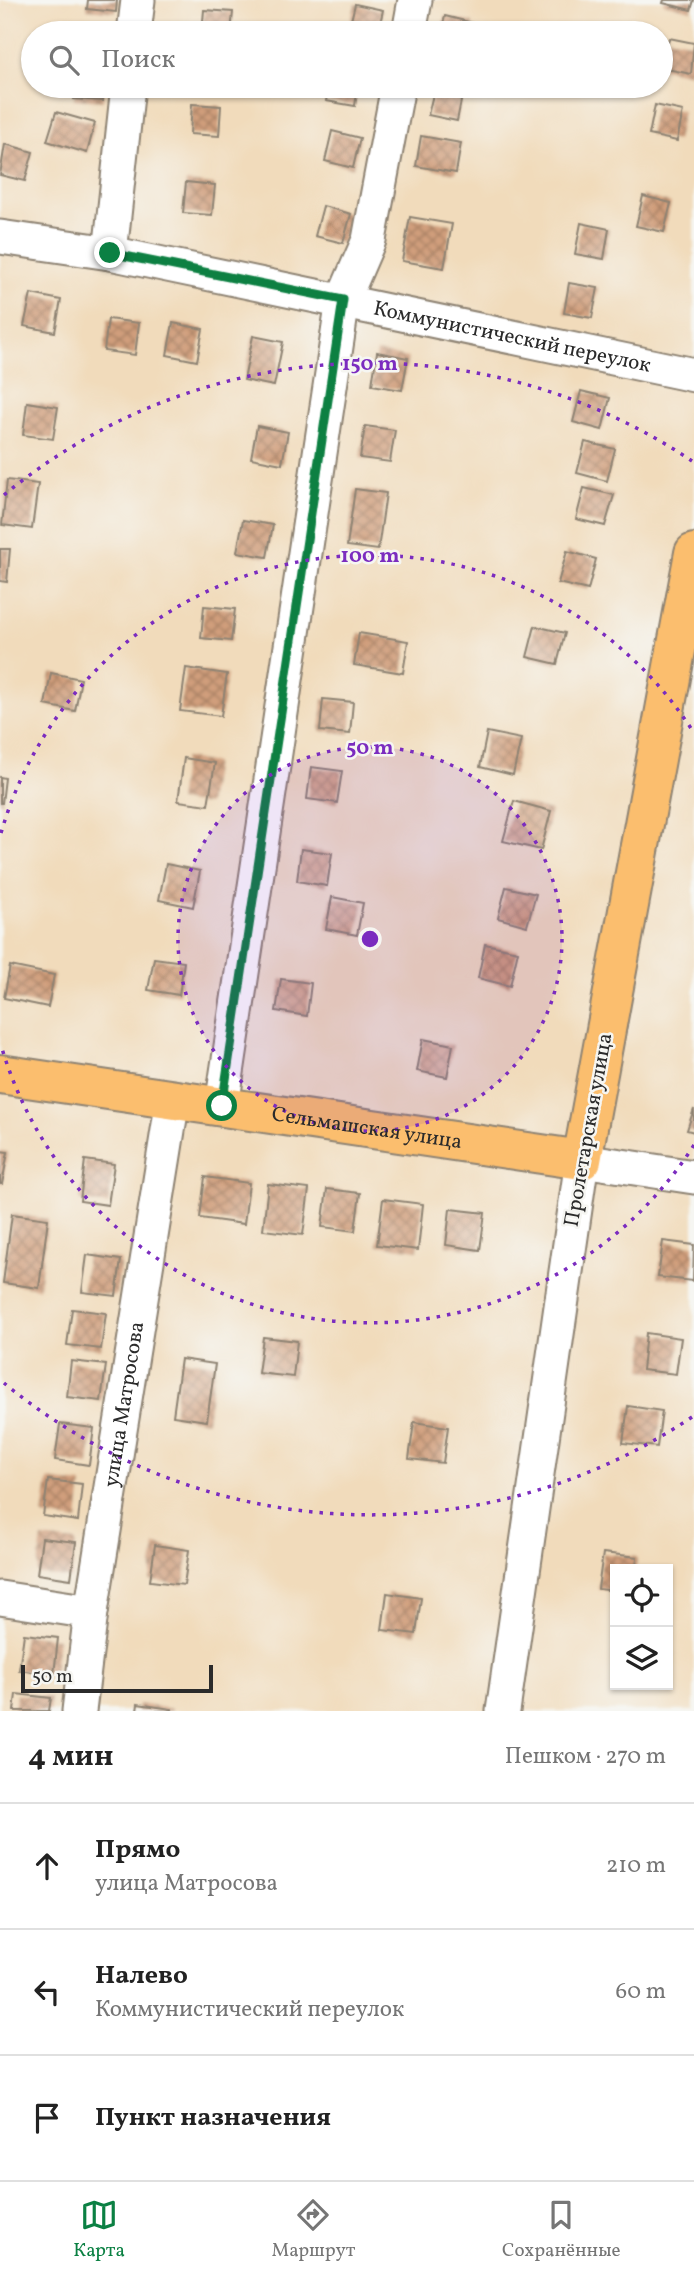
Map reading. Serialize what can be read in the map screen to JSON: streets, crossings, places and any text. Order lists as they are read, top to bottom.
{
  "streets": {
    "main road": ["Сельмашская улица", "Пролетарская улица"],
    "street": ["Коммунистический переулок", "улица Матросова"]
  },
  "crossings": [
    ["Сельмашская улица", "Пролетарская улица"],
    ["Сельмашская улица", "улица Матросова"]
  ],
  "scale_bar": "50 m",
  "page": {
    "search": "Поиск",
    "scale": "50 m",
    "heading": ["4 мин", "Пешком · 270 m"],
    "list": [
      ["Прямо", "улица Матросова", "210 m"],
      ["Налево", "Коммунистический переулок", "60 m"],
      "Пункт назначения"
    ],
    "nav": ["Карта", "Маршрут", "Сохранённые"]
  },
  "rings": ["150 m", "100 m", "50 m"]
}
